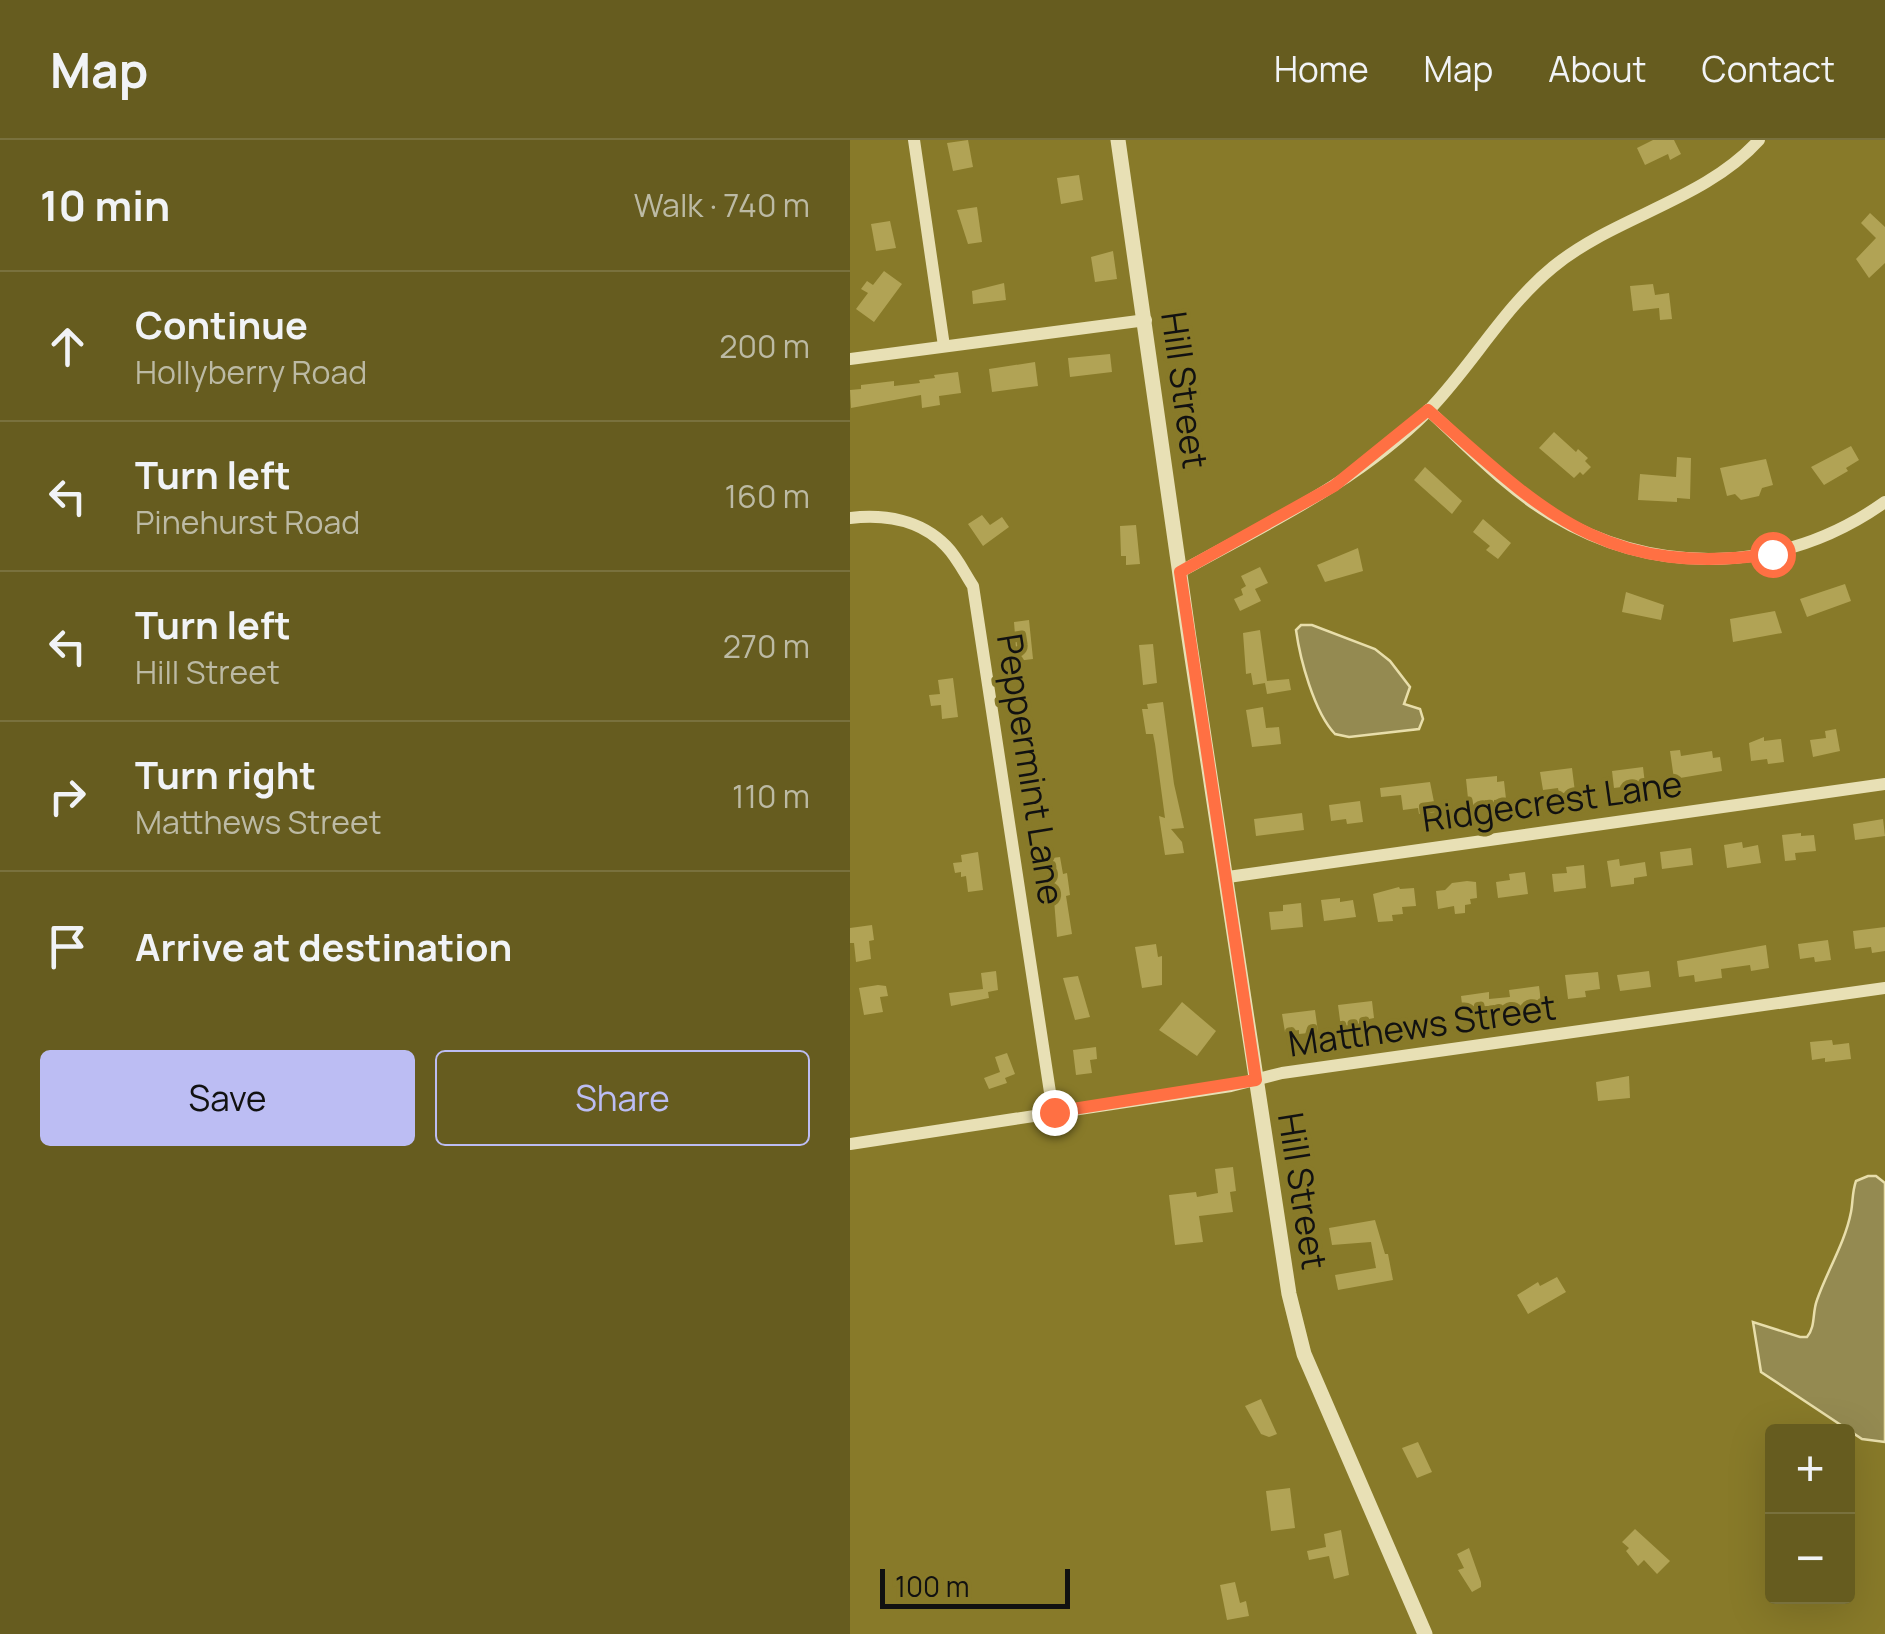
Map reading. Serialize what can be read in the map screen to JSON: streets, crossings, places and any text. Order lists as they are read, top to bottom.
{
  "streets": {
    "street": [
      "Hill Street",
      "Peppermint Lane",
      "Ridgecrest Lane",
      "Matthews Street"
    ]
  },
  "crossings": [
    ["Hill Street", "Ridgecrest Lane"],
    ["Hill Street", "Matthews Street"],
    ["Peppermint Lane", "Matthews Street"]
  ],
  "scale_bar": "100 m",
  "page": {
    "header": "Map",
    "nav": [
      "Home",
      "Map",
      "About",
      "Contact"
    ],
    "heading": ["10 min", "Walk · 740 m"],
    "list": [
      ["Continue", "Hollyberry Road", "200 m"],
      ["Turn left", "Pinehurst Road", "160 m"],
      ["Turn left", "Hill Street", "270 m"],
      ["Turn right", "Matthews Street", "110 m"],
      "Arrive at destination"
    ],
    "buttons": ["Save", "Share"],
    "map_buttons": ["+", "−"],
    "scale": "100 m"
  }
}
